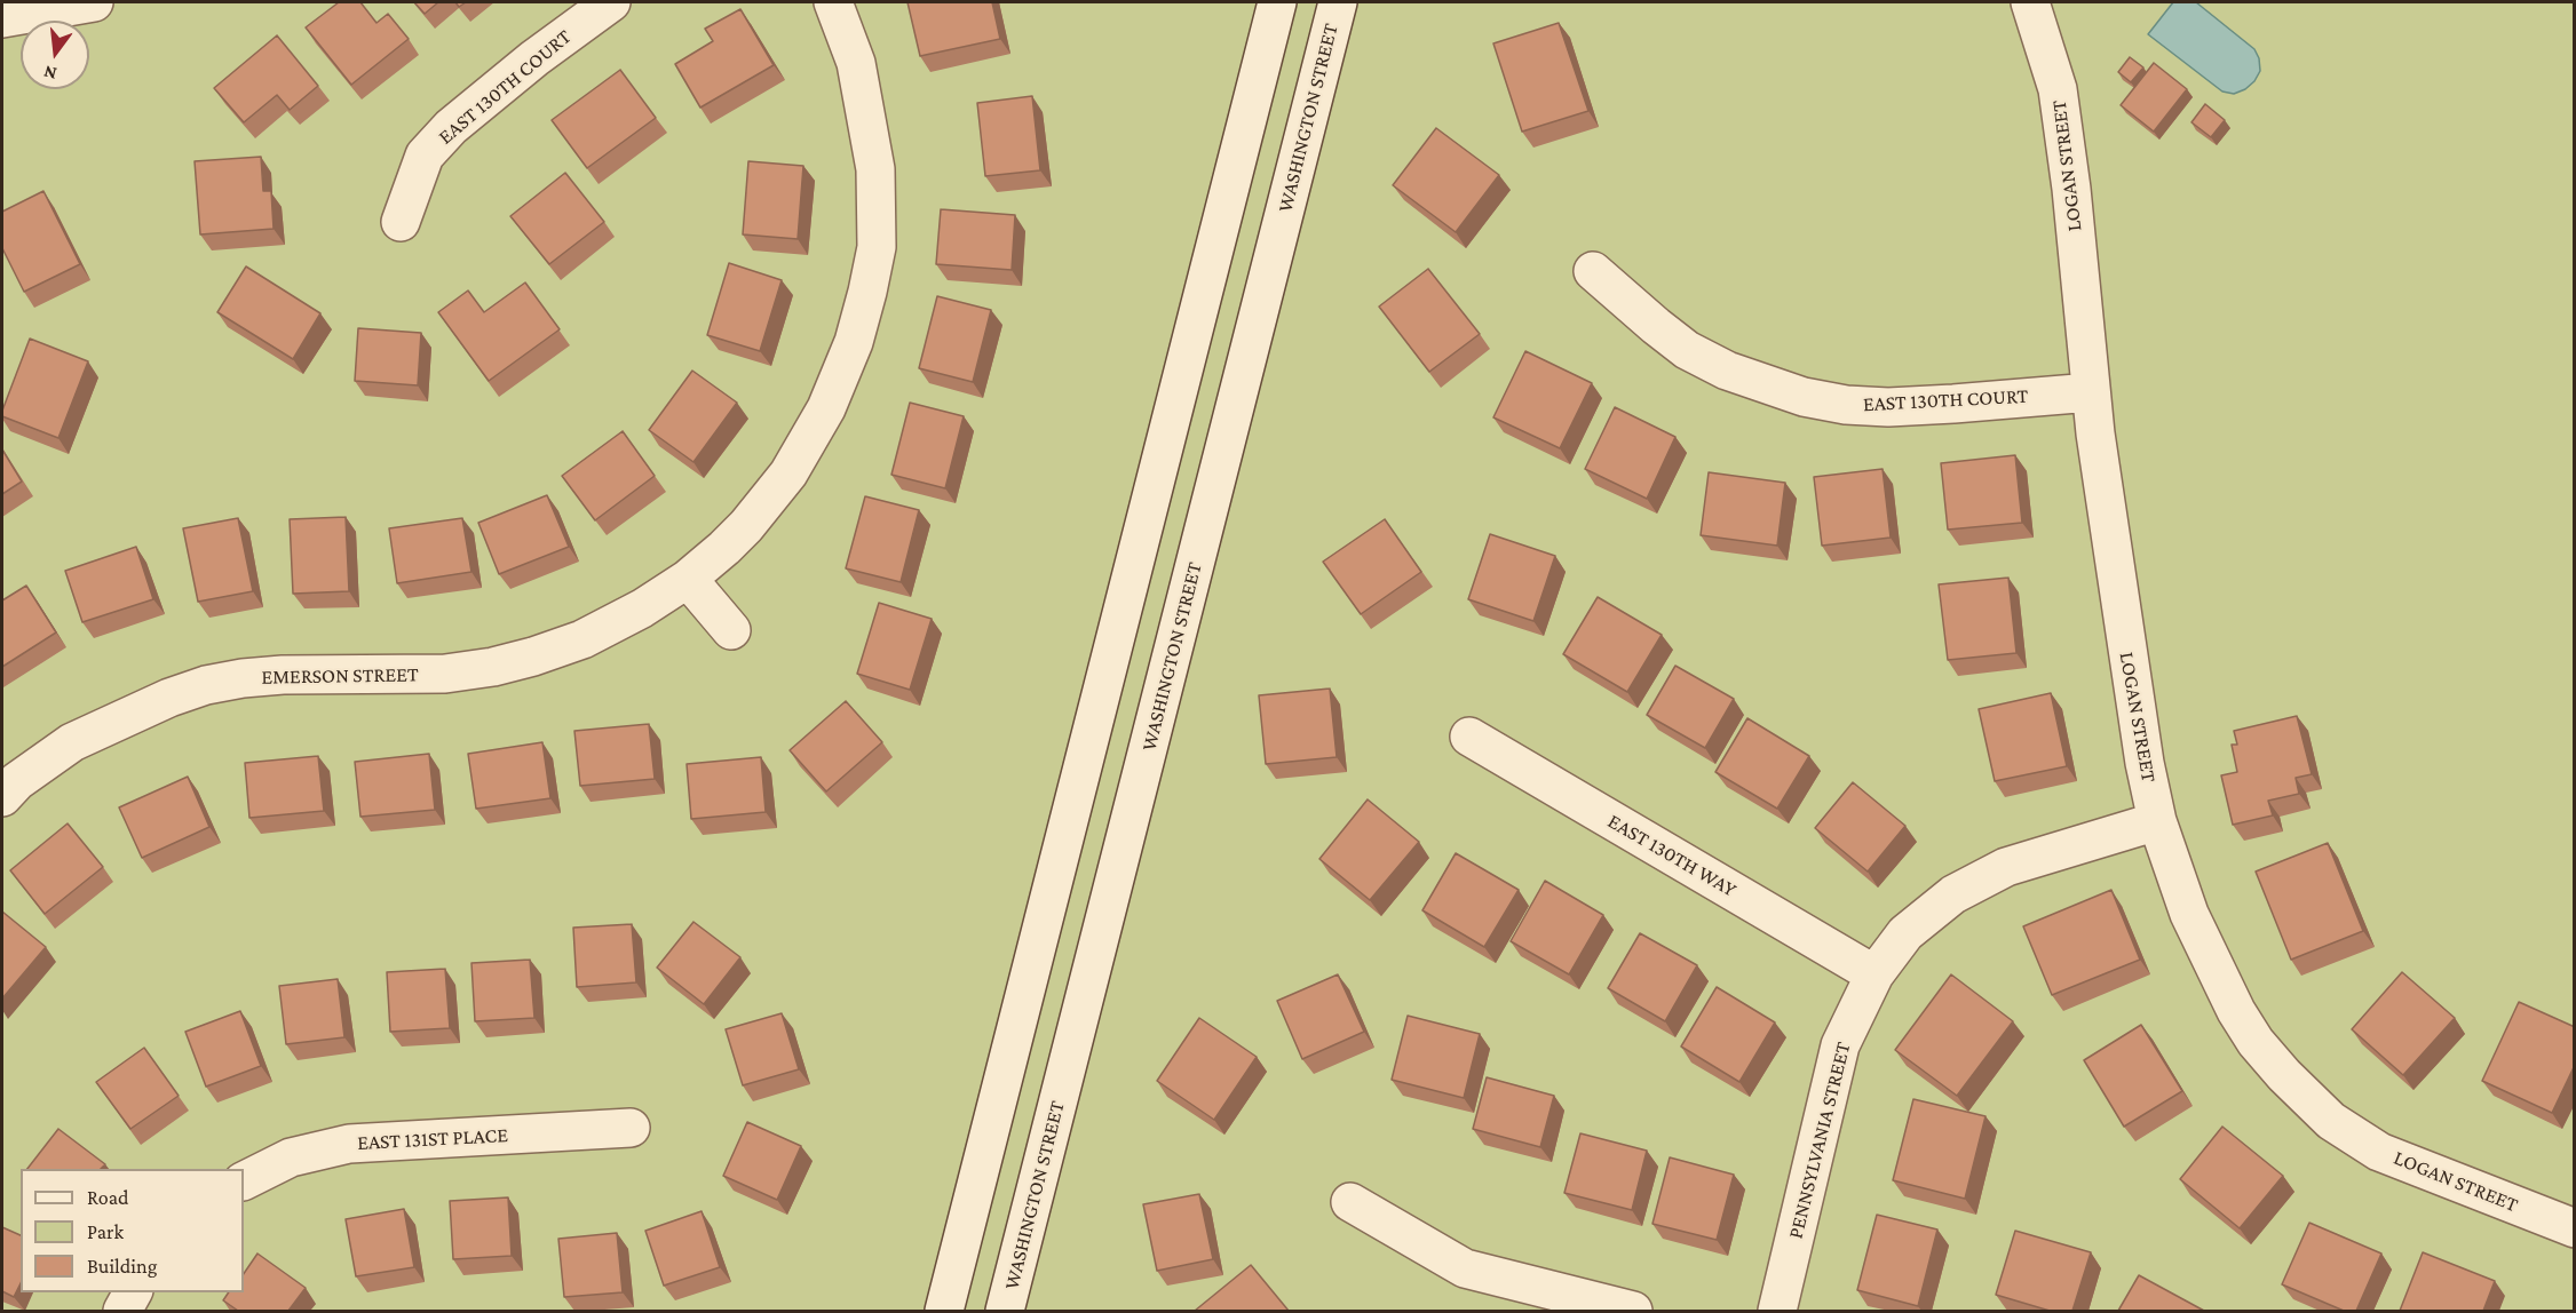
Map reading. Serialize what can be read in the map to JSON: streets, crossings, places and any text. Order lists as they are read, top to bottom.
{
  "streets": {
    "street": [
      "EAST 130TH COURT",
      "WASHINGTON STREET",
      "LOGAN STREET",
      "EMERSON STREET",
      "EAST 130TH WAY",
      "EAST 131ST PLACE",
      "PENNSYLVANIA STREET"
    ]
  },
  "crossings": [
    ["EAST 130TH COURT", "LOGAN STREET"],
    ["LOGAN STREET", "PENNSYLVANIA STREET"],
    ["EAST 130TH WAY", "PENNSYLVANIA STREET"]
  ],
  "legend": ["Road", "Park", "Building"],
  "north": "bottom"
}
